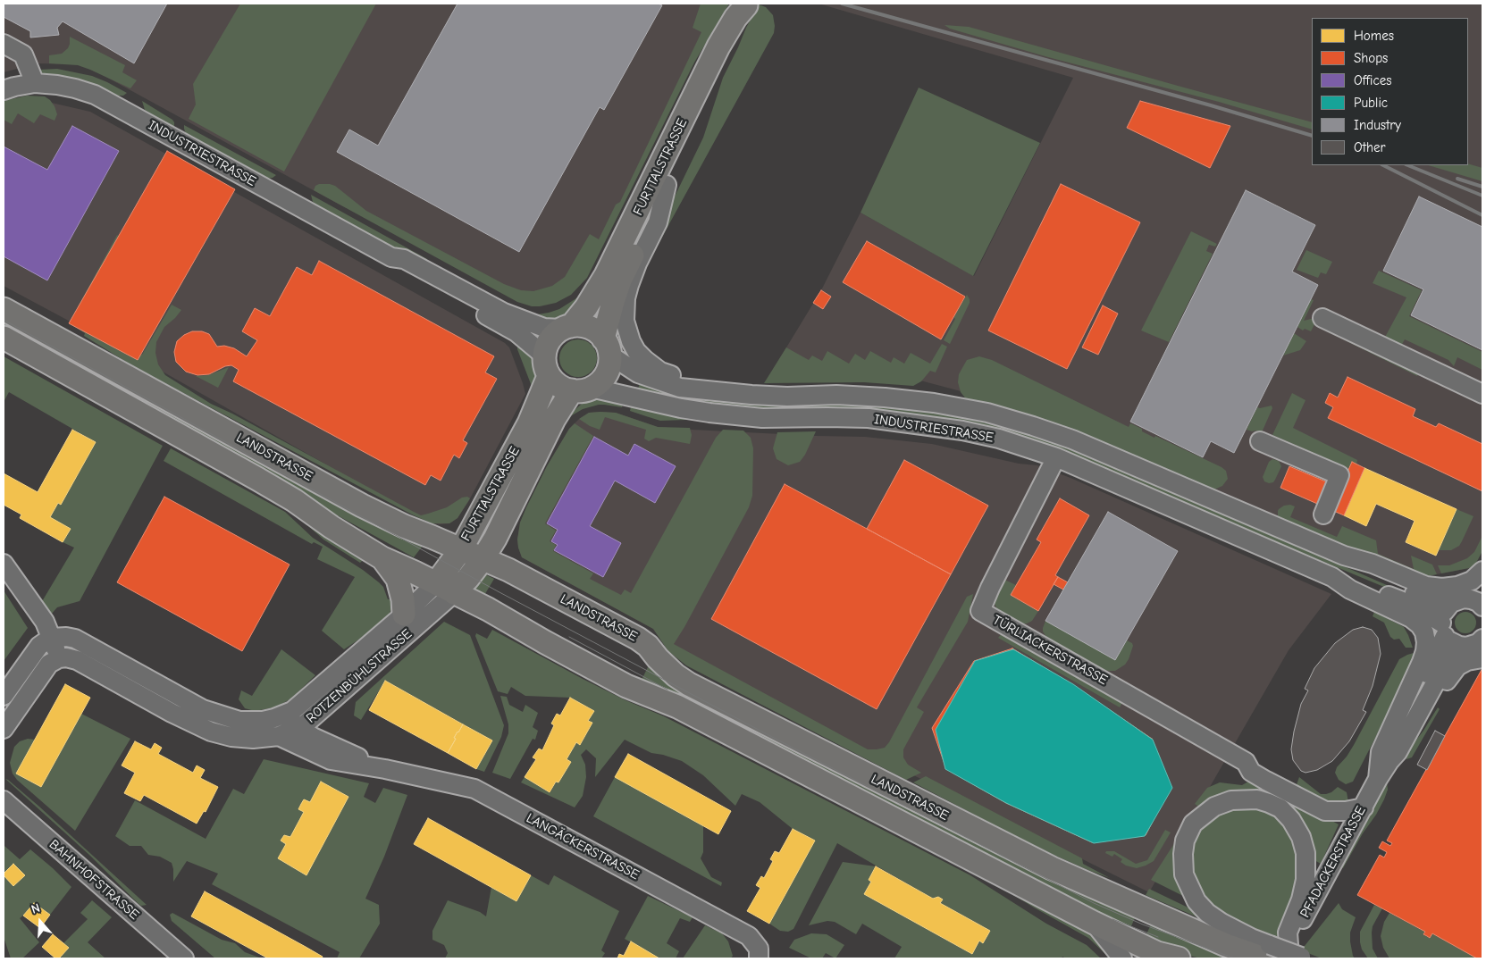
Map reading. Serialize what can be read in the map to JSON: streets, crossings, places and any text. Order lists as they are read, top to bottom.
{
  "streets": {
    "main road": ["FURTTALSTRASSE", "LANDSTRASSE"],
    "street": [
      "INDUSTRIESTRASSE",
      "TÜRLIACKERSTRASSE",
      "ROTZENBÜHLSTRASSE",
      "LANGÄCKERSTRASSE",
      "PFADACKERSTRASSE",
      "BAHNHOFSTRASSE"
    ]
  },
  "crossings": [
    ["INDUSTRIESTRASSE", "FURTTALSTRASSE"],
    ["INDUSTRIESTRASSE", "TÜRLIACKERSTRASSE"],
    ["INDUSTRIESTRASSE", "PFADACKERSTRASSE"],
    ["FURTTALSTRASSE", "LANDSTRASSE"],
    ["FURTTALSTRASSE", "ROTZENBÜHLSTRASSE"],
    ["LANDSTRASSE", "ROTZENBÜHLSTRASSE"],
    ["TÜRLIACKERSTRASSE", "PFADACKERSTRASSE"],
    ["ROTZENBÜHLSTRASSE", "LANGÄCKERSTRASSE"]
  ],
  "legend": [
    "Homes",
    "Shops",
    "Offices",
    "Public",
    "Industry",
    "Other"
  ],
  "north": "top"
}
